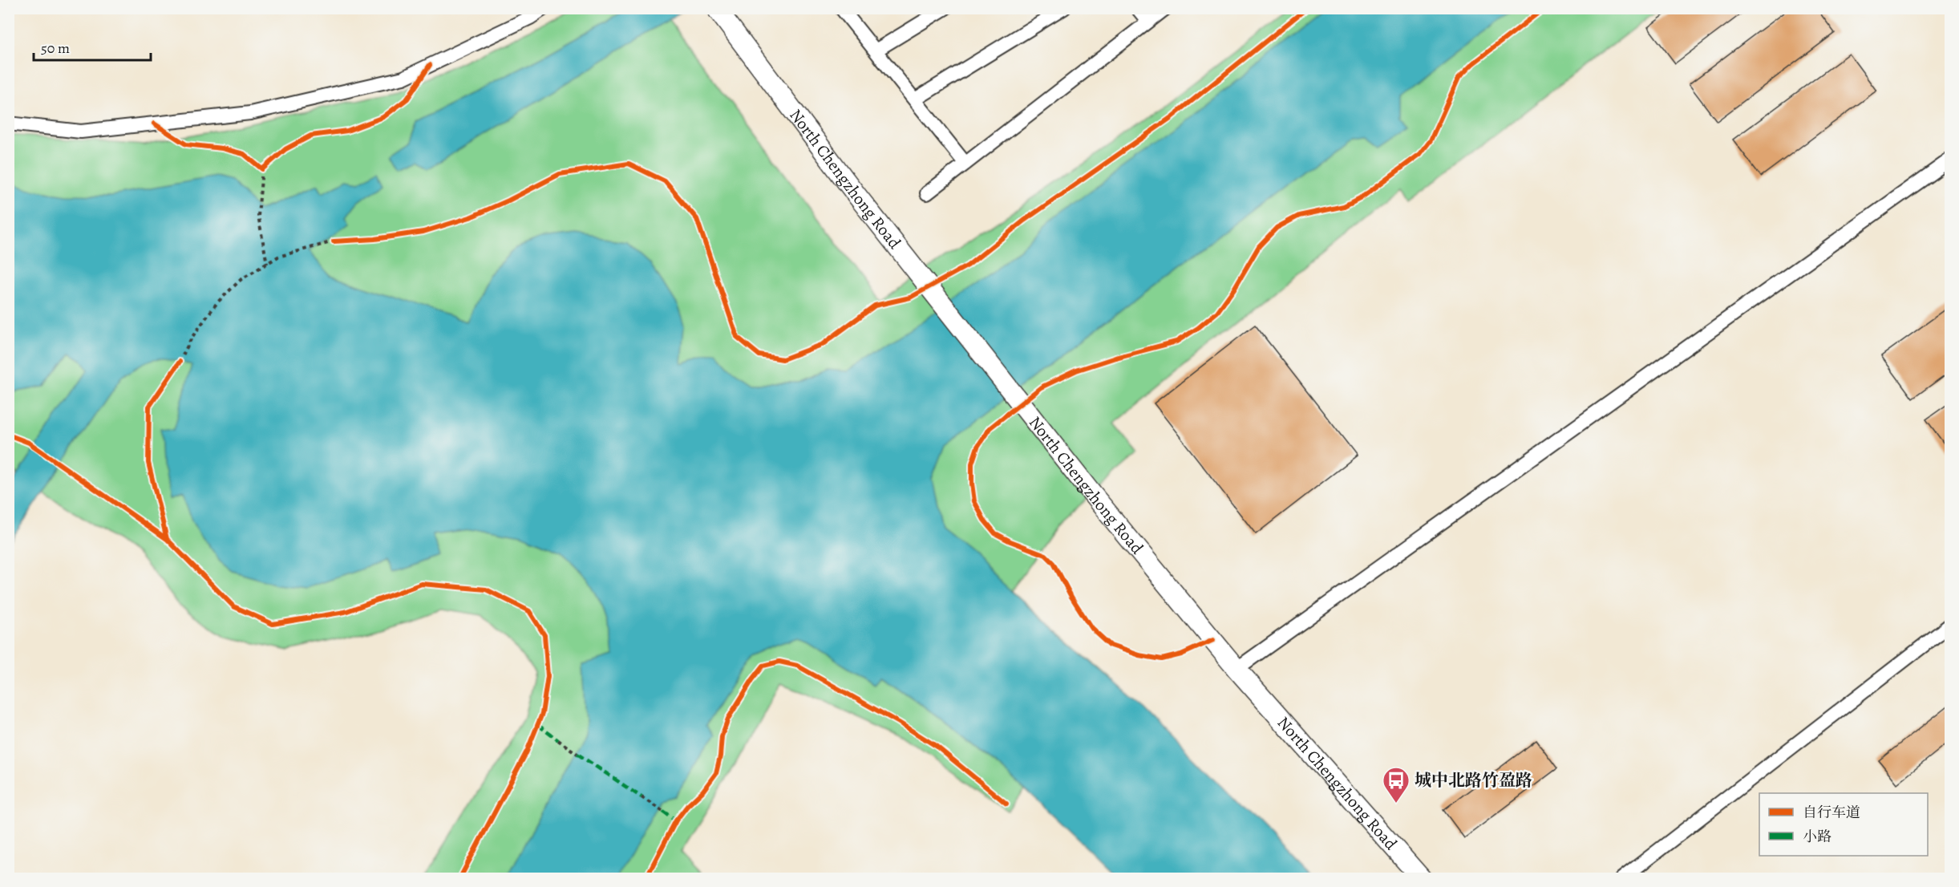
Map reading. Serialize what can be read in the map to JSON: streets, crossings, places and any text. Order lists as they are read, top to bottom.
{
  "streets": {
    "street": ["North Chengzhong Road"]
  },
  "places": {
    "bus stop": ["城中北路竹盈路"]
  },
  "legend": ["自行车道", "小路"],
  "scale_bar": "50 m"
}
